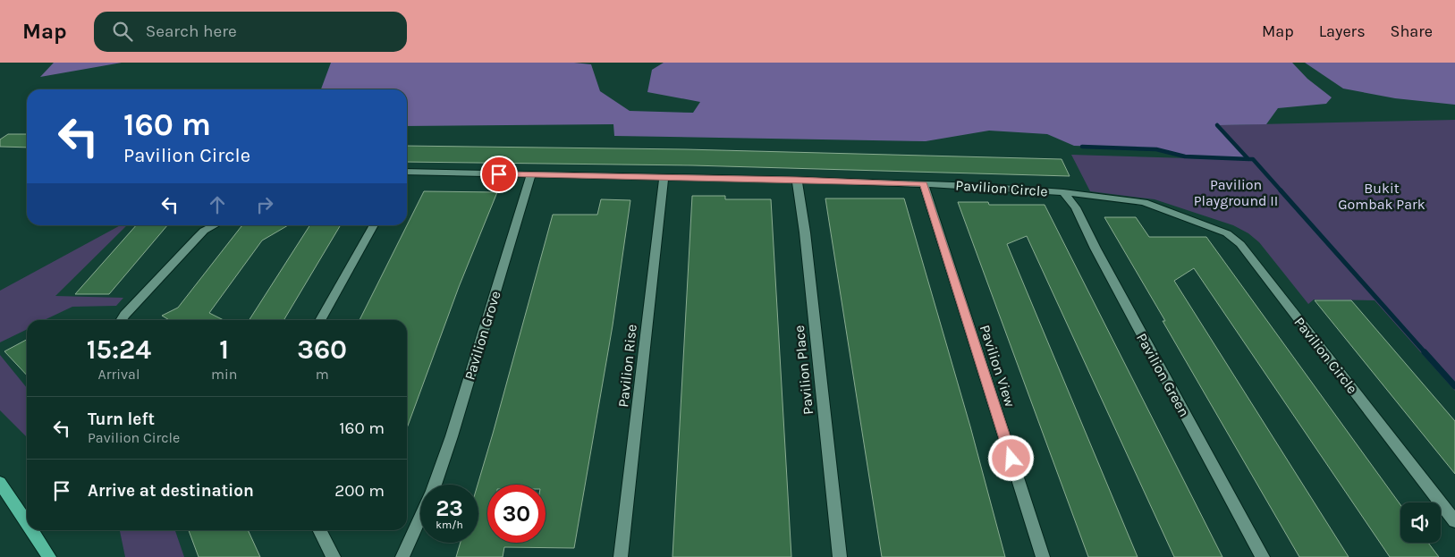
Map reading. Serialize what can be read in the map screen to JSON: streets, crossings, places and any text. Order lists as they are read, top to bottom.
{
  "streets": {
    "street": [
      "Pavilion Circle",
      "Pavilion Grove",
      "Pavilion Rise",
      "Pavilion View",
      "Pavilion Place",
      "Pavilion Green"
    ]
  },
  "crossings": [
    ["Pavilion Circle", "Pavilion Grove"],
    ["Pavilion Circle", "Pavilion Rise"],
    ["Pavilion Circle", "Pavilion View"],
    ["Pavilion Circle", "Pavilion Place"],
    ["Pavilion Circle", "Pavilion Green"]
  ],
  "parks": ["Pavilion Playground II", "Bukit Gombak Park"],
  "page": {
    "header": "Map",
    "search": "Search here",
    "nav": ["Map", "Layers", "Share"],
    "turn": ["160 m", "Pavilion Circle"],
    "eta": [
      "15:24",
      "Arrival",
      "1",
      "min",
      "360",
      "m"
    ],
    "list": [
      {
        "name": "Turn left",
        "note": "Pavilion Circle",
        "value": "160 m"
      },
      {
        "name": "Arrive at destination",
        "value": "200 m"
      }
    ],
    "speed": "23 km/h",
    "limit": "30"
  }
}
